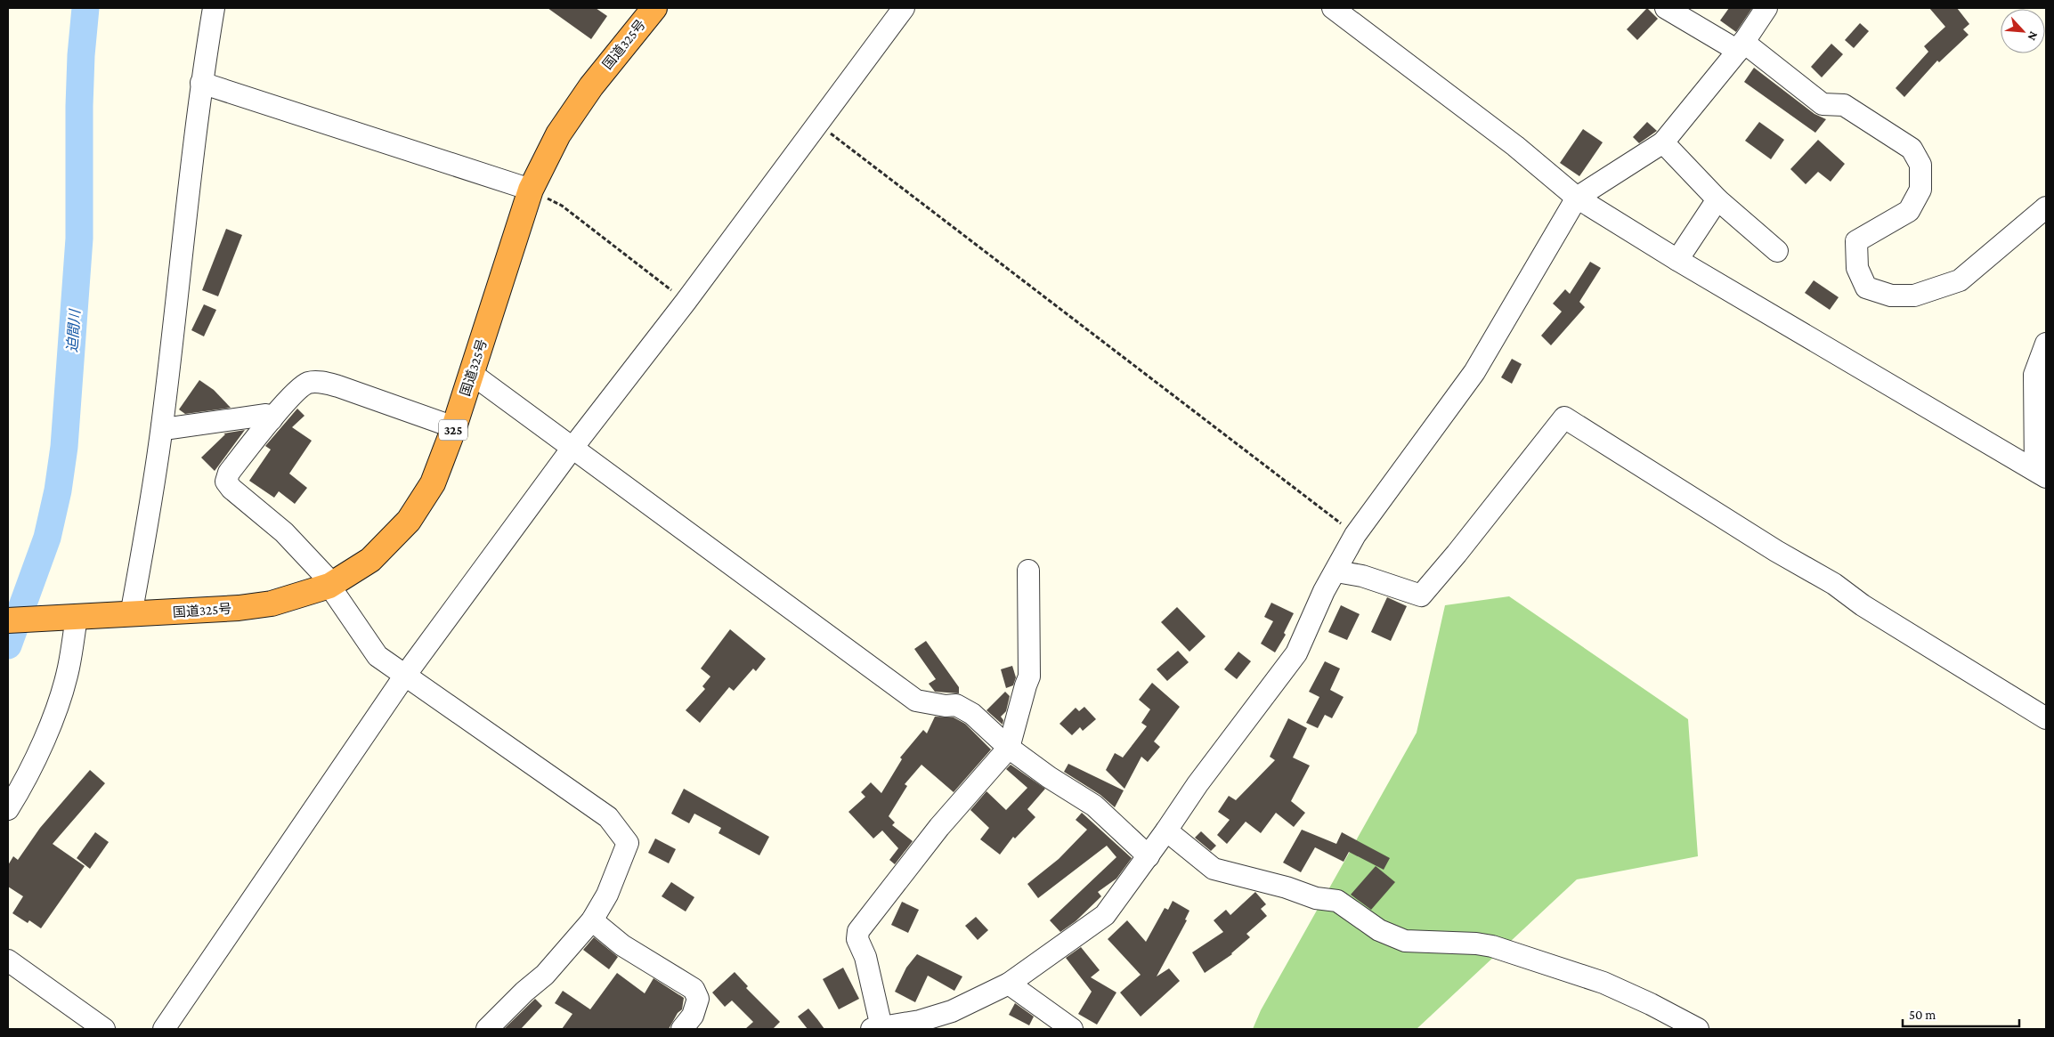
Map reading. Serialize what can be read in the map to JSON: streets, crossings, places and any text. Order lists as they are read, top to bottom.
{
  "streets": {
    "highway": ["国道325号", "325"]
  },
  "water": ["迫間川"],
  "scale_bar": "50 m",
  "north": "bottom right"
}
